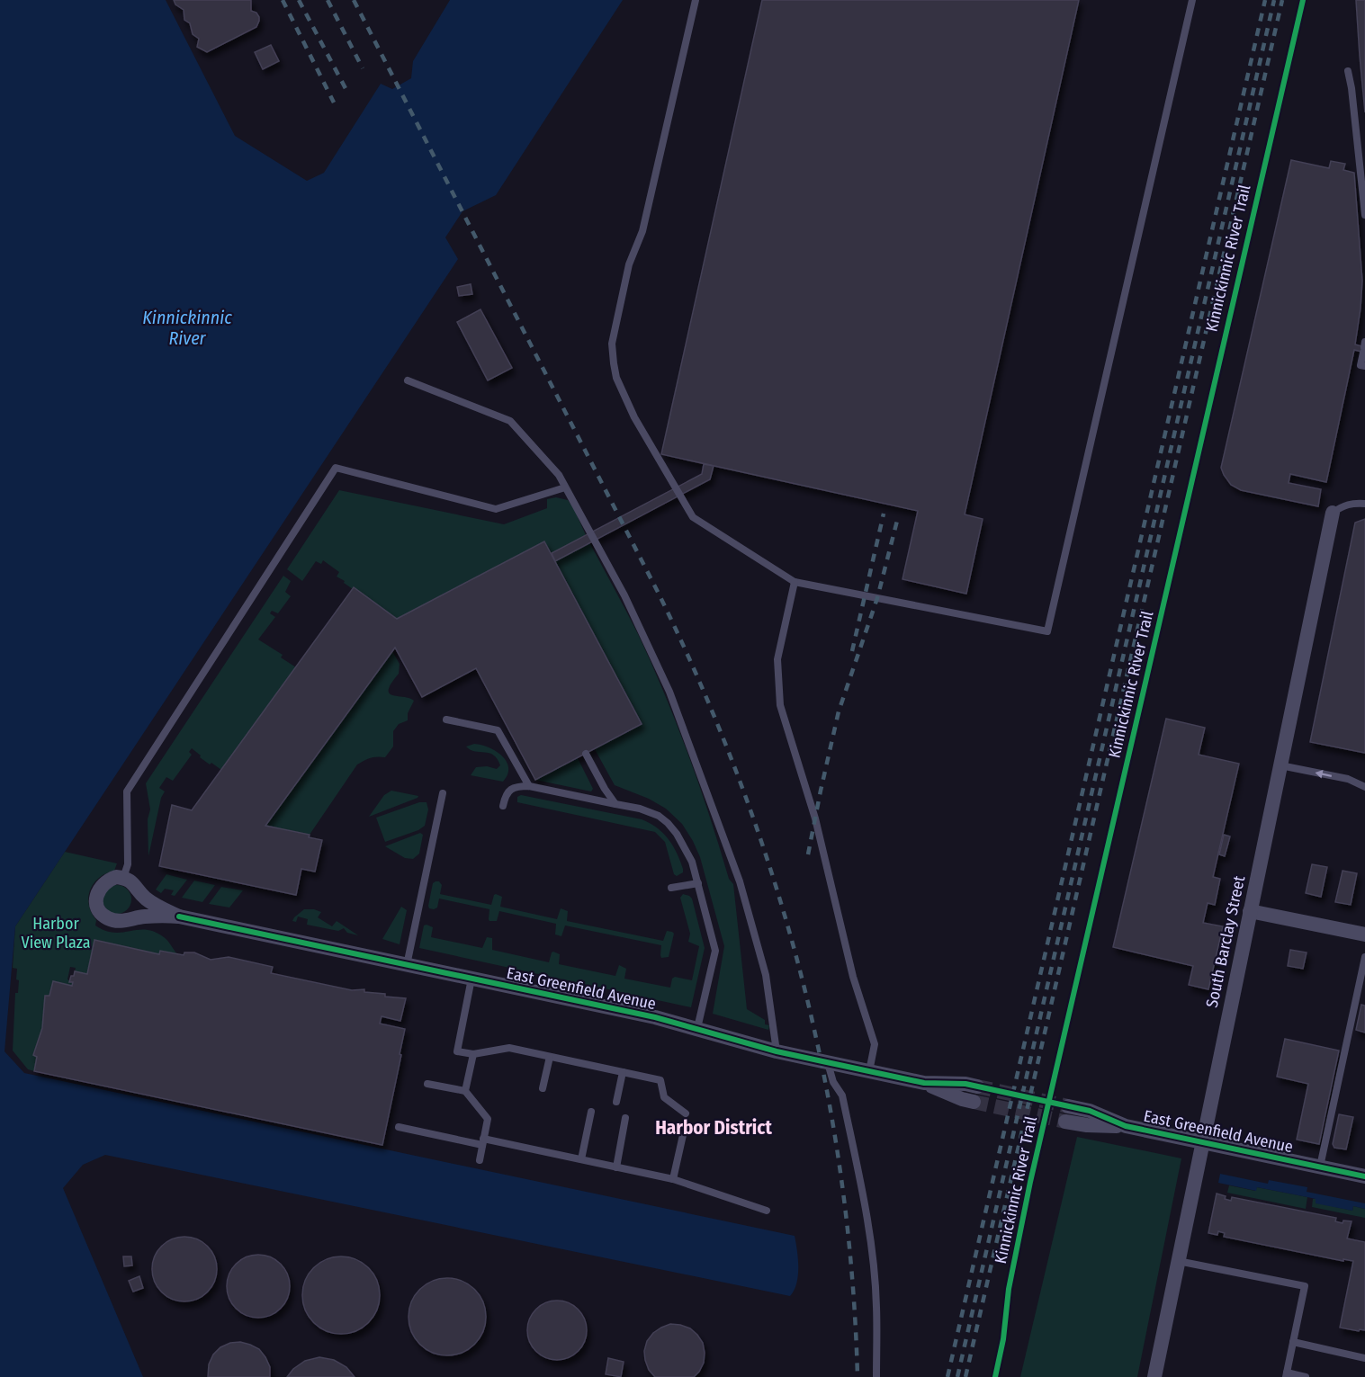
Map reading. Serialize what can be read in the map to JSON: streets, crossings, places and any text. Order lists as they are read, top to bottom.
{
  "streets": {
    "street": ["South Barclay Street", "East Greenfield Avenue"],
    "cycle path": ["Kinnickinnic River Trail"]
  },
  "crossings": [
    ["South Barclay Street", "East Greenfield Avenue"]
  ],
  "districts": ["Harbor District"],
  "water": ["Kinnickinnic River"],
  "parks": ["Harbor View Plaza"]
}
